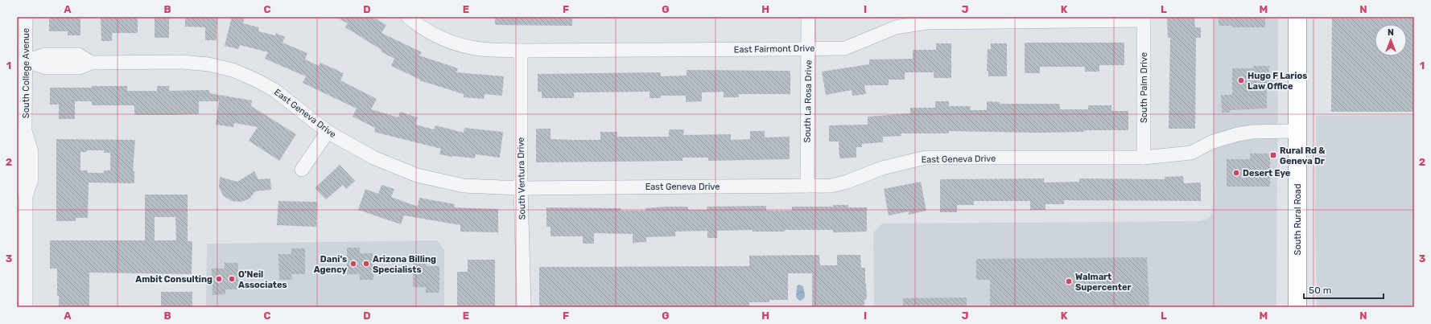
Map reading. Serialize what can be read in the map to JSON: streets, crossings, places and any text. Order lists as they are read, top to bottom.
{
  "streets": {
    "main road": ["South Rural Road"],
    "street": [
      "East Fairmont Drive",
      "South College Avenue",
      "South Palm Drive",
      "South La Rosa Drive",
      "East Geneva Drive",
      "South Ventura Drive"
    ]
  },
  "crossings": [
    ["East Fairmont Drive", "South Palm Drive"],
    ["East Fairmont Drive", "South La Rosa Drive"],
    ["East Fairmont Drive", "South Ventura Drive"],
    ["South College Avenue", "East Geneva Drive"],
    ["South Palm Drive", "East Geneva Drive"],
    ["South La Rosa Drive", "East Geneva Drive"],
    ["East Geneva Drive", "South Ventura Drive"],
    ["East Geneva Drive", "South Rural Road"]
  ],
  "places": {
    "other": [
      "Hugo F Larios Law Office",
      "Desert Eye",
      "Dani's Agency",
      "Arizona Billing Specialists",
      "Ambit Consulting",
      "O'Neil Associates",
      "Walmart Supercenter"
    ],
    "transit": ["Rural Rd & Geneva Dr"]
  },
  "scale_bar": "50 m",
  "north": "top",
  "grid": {
    "columns": [
      "A",
      "B",
      "C",
      "D",
      "E",
      "F",
      "G",
      "H",
      "I",
      "J",
      "K",
      "L",
      "M",
      "N"
    ],
    "rows": ["1", "2", "3"]
  }
}
